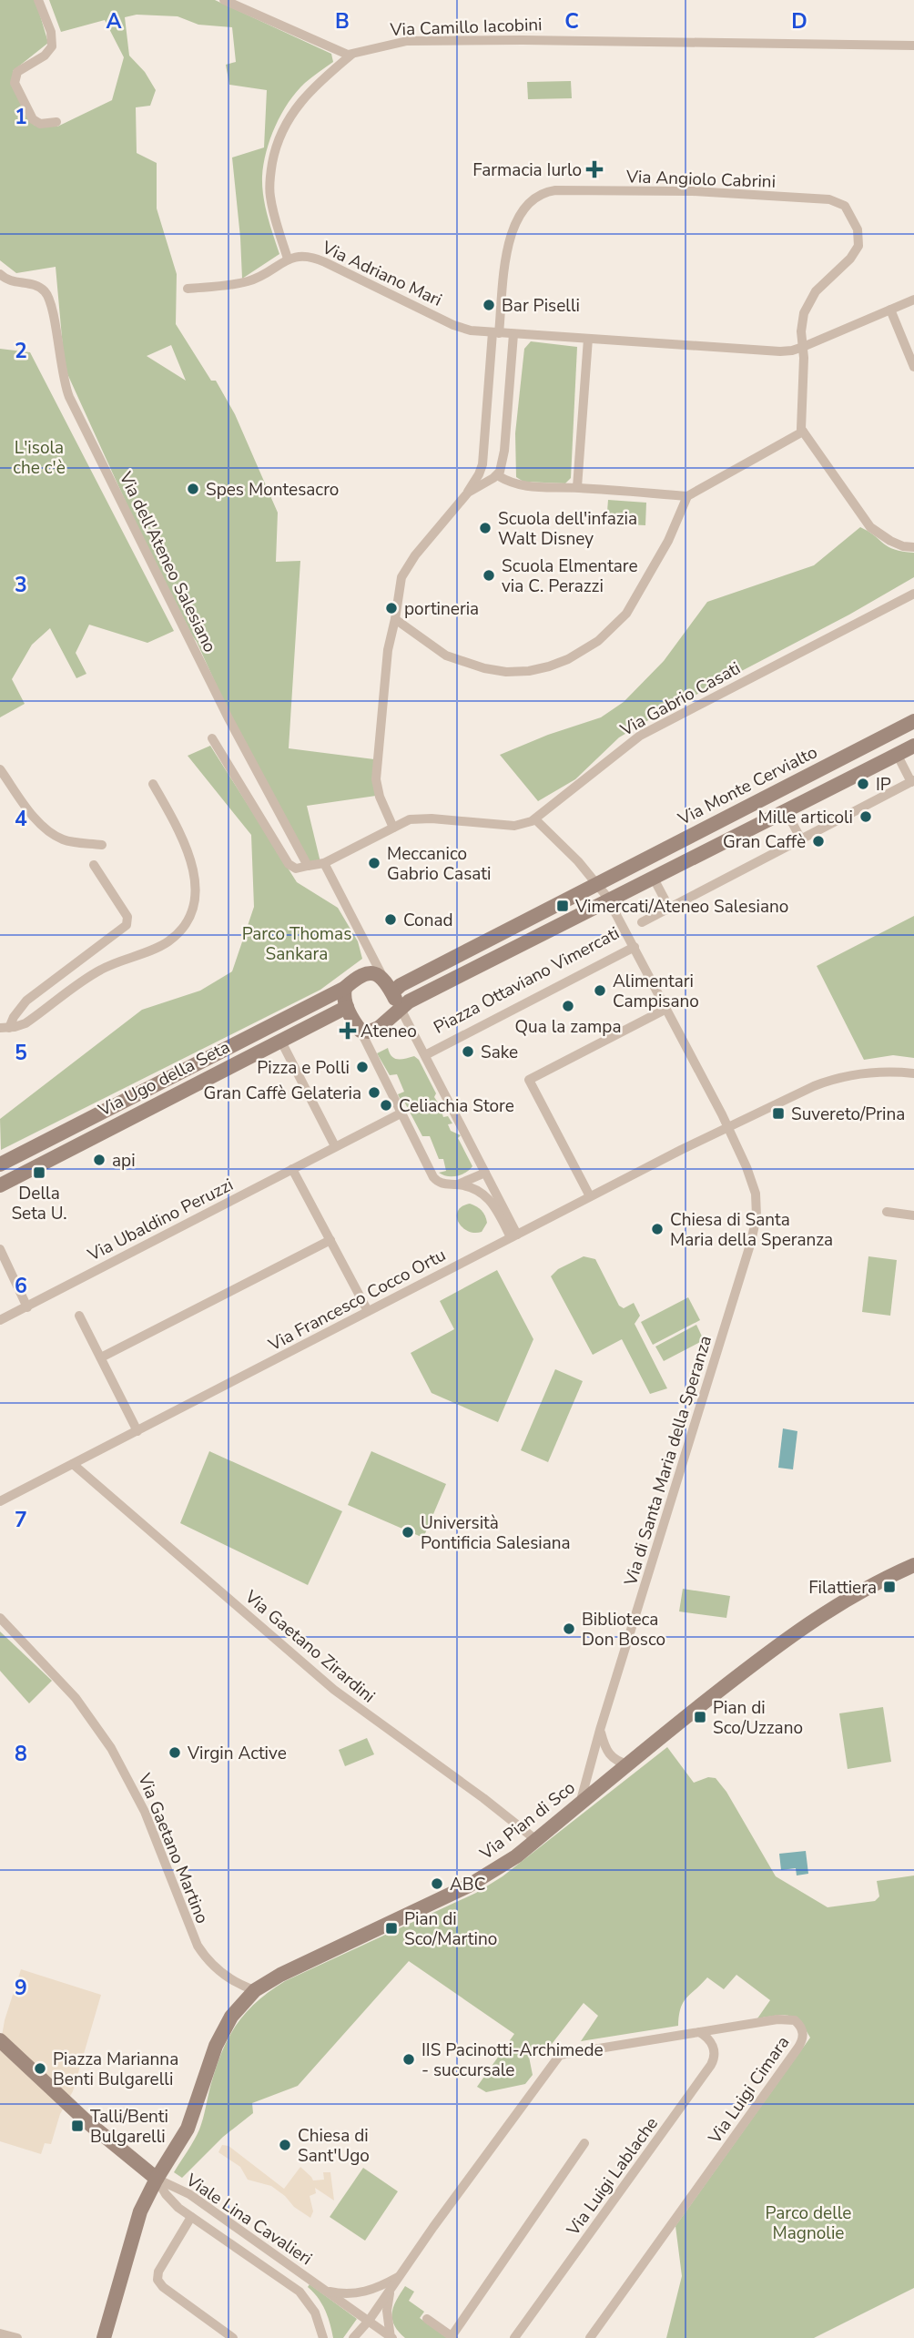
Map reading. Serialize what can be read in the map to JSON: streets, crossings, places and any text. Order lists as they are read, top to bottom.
{
  "streets": {
    "street": [
      "Via Camillo Iacobini",
      "Via Angiolo Cabrini",
      "Via Adriano Mari",
      "Via dell'Ateneo Salesiano",
      "Via Gabrio Casati",
      "Via Monte Cervialto",
      "Piazza Ottaviano Vimercati",
      "Via Ugo della Seta",
      "Via Ubaldino Peruzzi",
      "Via Francesco Cocco Ortu",
      "Via di Santa Maria della Speranza",
      "Via Gaetano Zirardini",
      "Via Pian di Sco",
      "Via Gaetano Martino",
      "Via Luigi Cimara",
      "Via Luigi Lablache",
      "Viale Lina Cavalieri"
    ]
  },
  "crossings": [
    ["Via Angiolo Cabrini", "Via Adriano Mari"],
    ["Via Gabrio Casati", "Piazza Ottaviano Vimercati"],
    ["Via Monte Cervialto", "Piazza Ottaviano Vimercati"],
    ["Piazza Ottaviano Vimercati", "Via Ugo della Seta"],
    ["Piazza Ottaviano Vimercati", "Via di Santa Maria della Speranza"],
    ["Via Francesco Cocco Ortu", "Via di Santa Maria della Speranza"],
    ["Via Francesco Cocco Ortu", "Via Gaetano Zirardini"],
    ["Via di Santa Maria della Speranza", "Via Pian di Sco"],
    ["Via Gaetano Zirardini", "Via Pian di Sco"],
    ["Via Pian di Sco", "Via Gaetano Martino"],
    ["Via Pian di Sco", "Viale Lina Cavalieri"],
    ["Via Luigi Cimara", "Via Luigi Lablache"]
  ],
  "parks": ["L'isola che c'è", "Parco Thomas Sankara", "Parco delle Magnolie"],
  "places": {
    "health": ["Farmacia Iurlo", "Ateneo"],
    "other": [
      "Bar Piselli",
      "Spes Montesacro",
      "Scuola dell'infazia Walt Disney",
      "Scuola Elmentare via C. Perazzi",
      "portineria",
      "IP",
      "Mille articoli",
      "Gran Caffè",
      "Meccanico Gabrio Casati",
      "Conad",
      "Alimentari Campisano",
      "Qua la zampa",
      "Sake",
      "Pizza e Polli",
      "Gran Caffè Gelateria",
      "Celiachia Store",
      "api",
      "Chiesa di Santa Maria della Speranza",
      "Università Pontificia Salesiana",
      "Biblioteca Don Bosco",
      "Virgin Active",
      "ABC",
      "IIS Pacinotti-Archimede - succursale",
      "Piazza Marianna Benti Bulgarelli",
      "Chiesa di Sant'Ugo"
    ],
    "transit": [
      "Vimercati/Ateneo Salesiano",
      "Suvereto/Prina",
      "Della Seta U.",
      "Filattiera",
      "Pian di Sco/Uzzano",
      "Pian di Sco/Martino",
      "Talli/Benti Bulgarelli"
    ]
  },
  "grid": {
    "columns": [
      "A",
      "B",
      "C",
      "D"
    ],
    "rows": [
      "1",
      "2",
      "3",
      "4",
      "5",
      "6",
      "7",
      "8",
      "9"
    ]
  }
}
